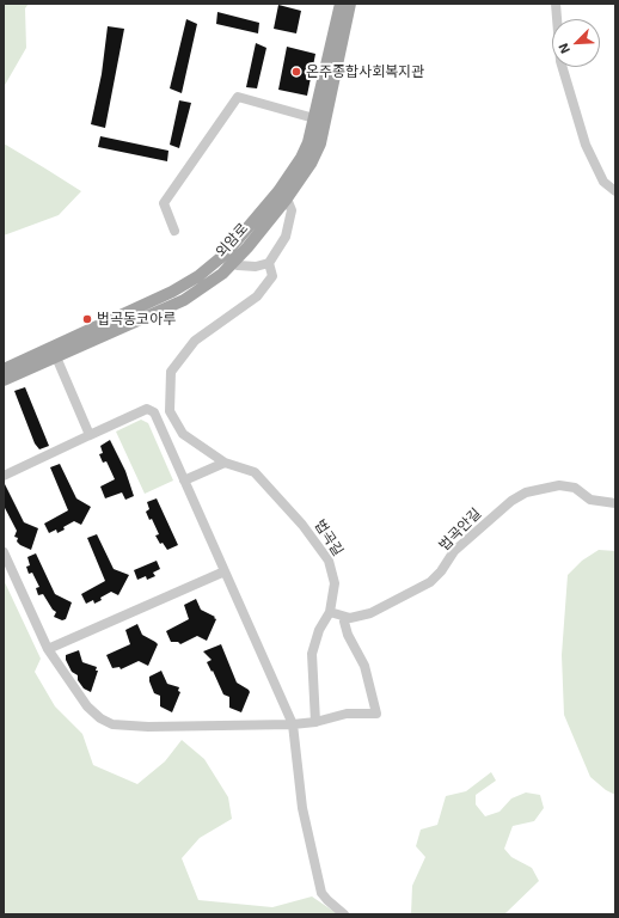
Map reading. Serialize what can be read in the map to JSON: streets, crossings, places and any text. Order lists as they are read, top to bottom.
{
  "streets": {
    "main road": ["외암로"],
    "street": ["법곡안길", "법곡길"]
  },
  "crossings": [
    ["법곡안길", "법곡길"]
  ],
  "places": ["온주종합사회복지관", "법곡동코아루"],
  "north": "bottom left"
}
